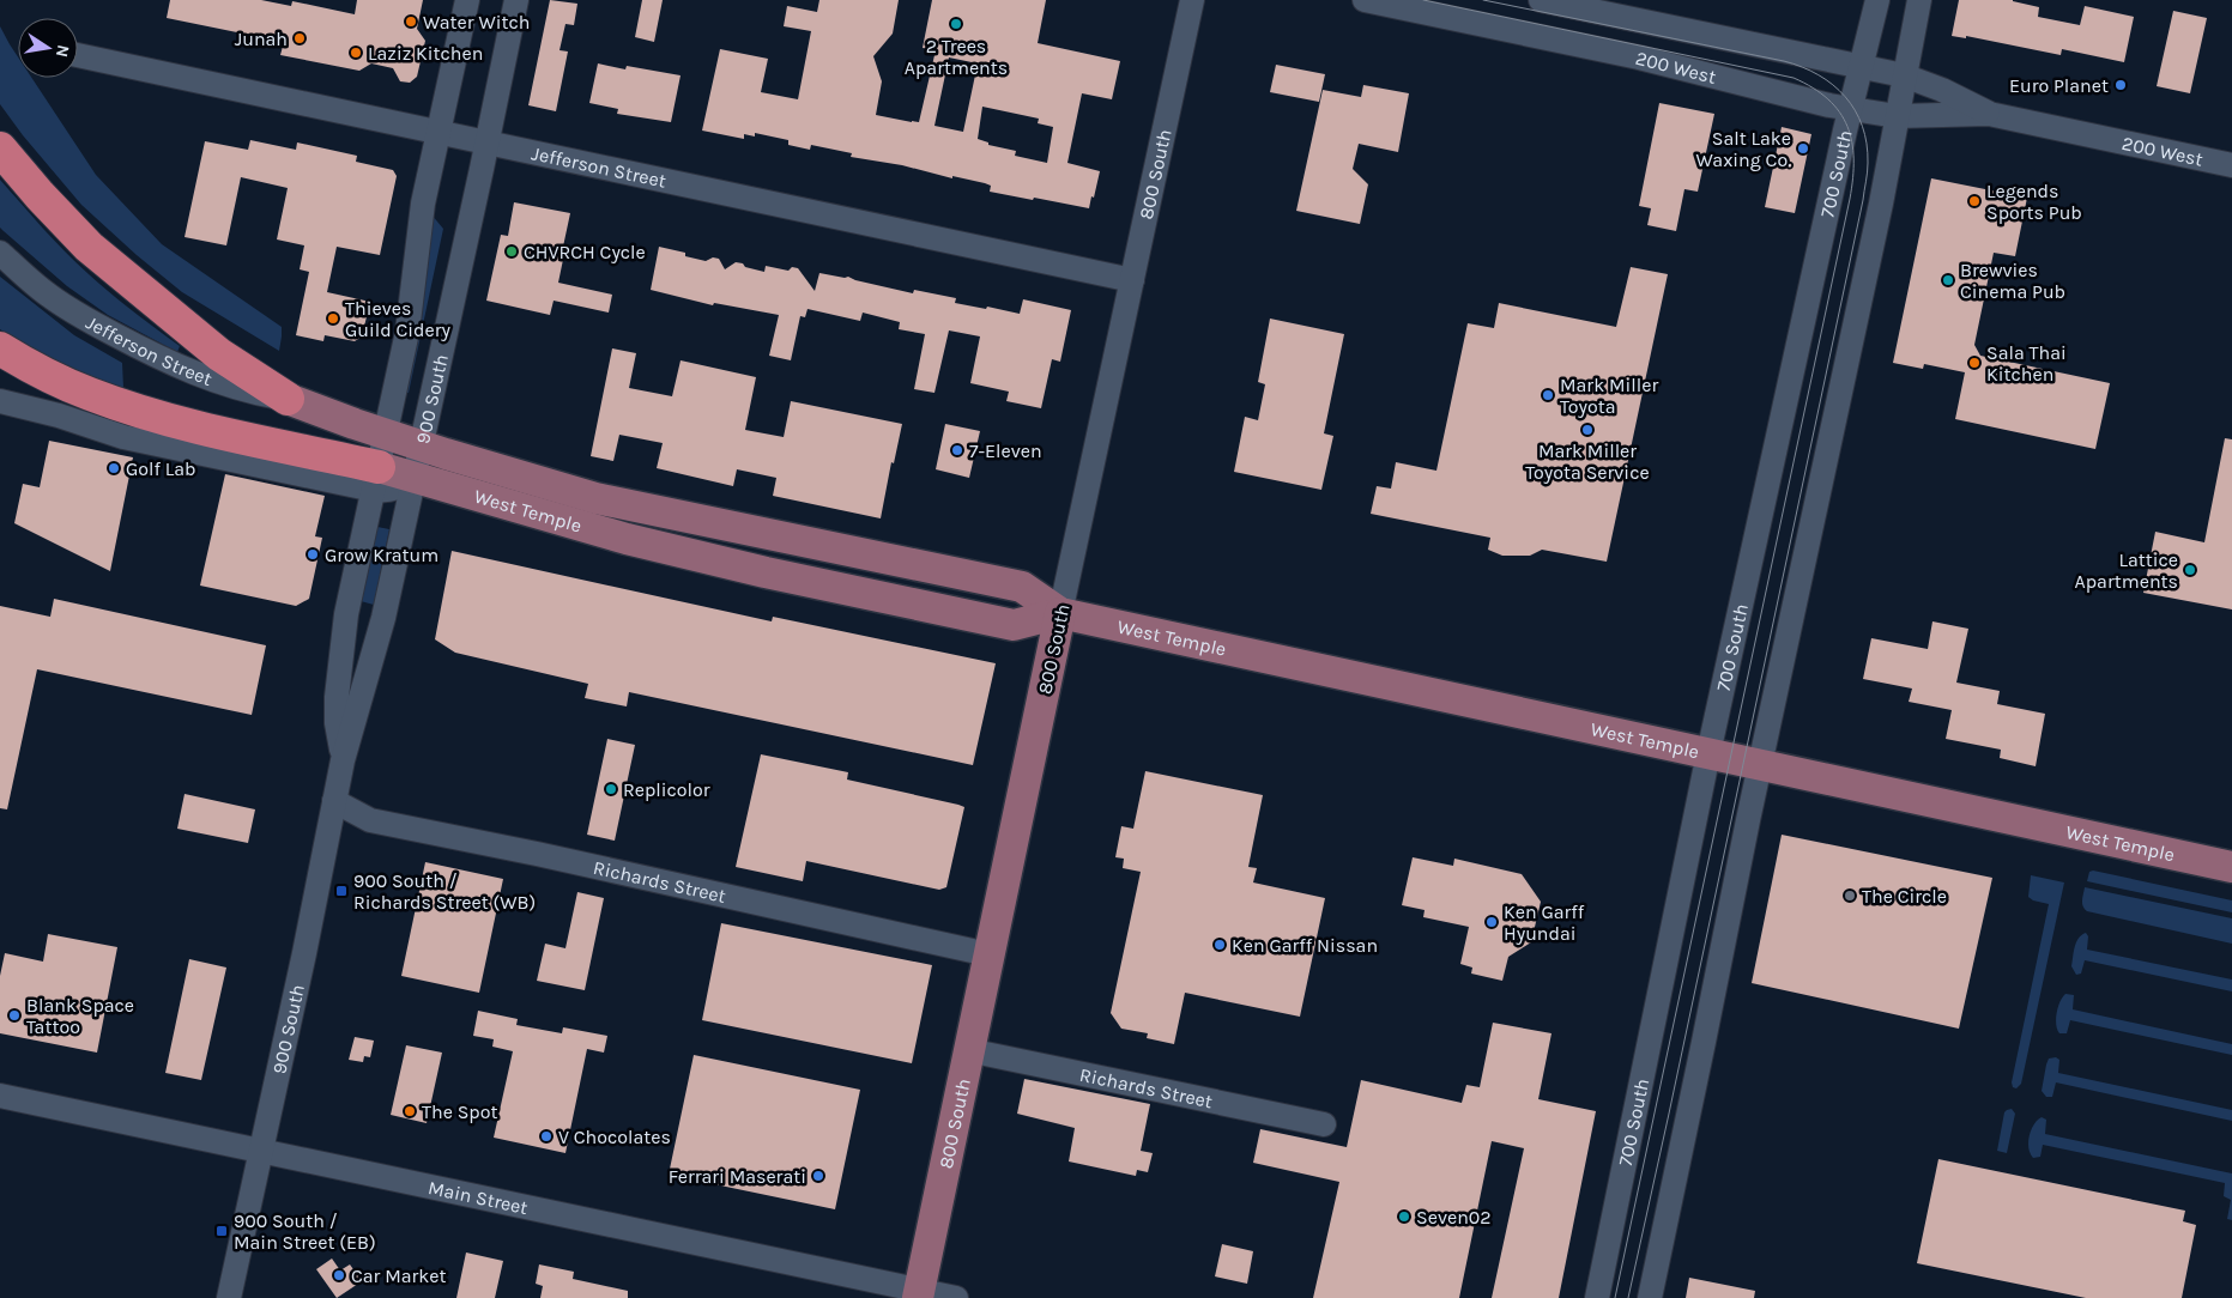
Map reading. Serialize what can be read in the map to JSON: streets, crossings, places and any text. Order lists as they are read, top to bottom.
{
  "streets": {
    "main road": ["Jefferson Street", "800 South", "West Temple"],
    "street": [
      "200 West",
      "700 South",
      "900 South",
      "Richards Street",
      "Main Street"
    ]
  },
  "crossings": [
    ["200 West", "700 South"],
    ["Jefferson Street", "800 South"],
    ["Jefferson Street", "900 South"],
    ["Jefferson Street", "West Temple"],
    ["800 South", "West Temple"],
    ["800 South", "Richards Street"],
    ["800 South", "Main Street"],
    ["700 South", "West Temple"],
    ["900 South", "West Temple"],
    ["900 South", "Richards Street"],
    ["900 South", "Main Street"]
  ],
  "places": {
    "other": [
      "Water Witch",
      "2 Trees Apartments",
      "Junah",
      "Laziz Kitchen",
      "Euro Planet",
      "Salt Lake Waxing Co.",
      "Legends Sports Pub",
      "CHVRCH Cycle",
      "Brewvies Cinema Pub",
      "Thieves Guild Cidery",
      "Sala Thai Kitchen",
      "Mark Miller Toyota",
      "Mark Miller Toyota Service",
      "7-Eleven",
      "Golf Lab",
      "Grow Kratum",
      "Lattice Apartments",
      "Replicolor",
      "The Circle",
      "Ken Garff Hyundai",
      "Ken Garff Nissan",
      "Blank Space Tattoo",
      "The Spot",
      "V Chocolates",
      "Ferrari Maserati",
      "Seven02",
      "Car Market"
    ],
    "transit": ["900 South / Richards Street (WB)", "900 South / Main Street (EB)"]
  },
  "north": "right"
}
